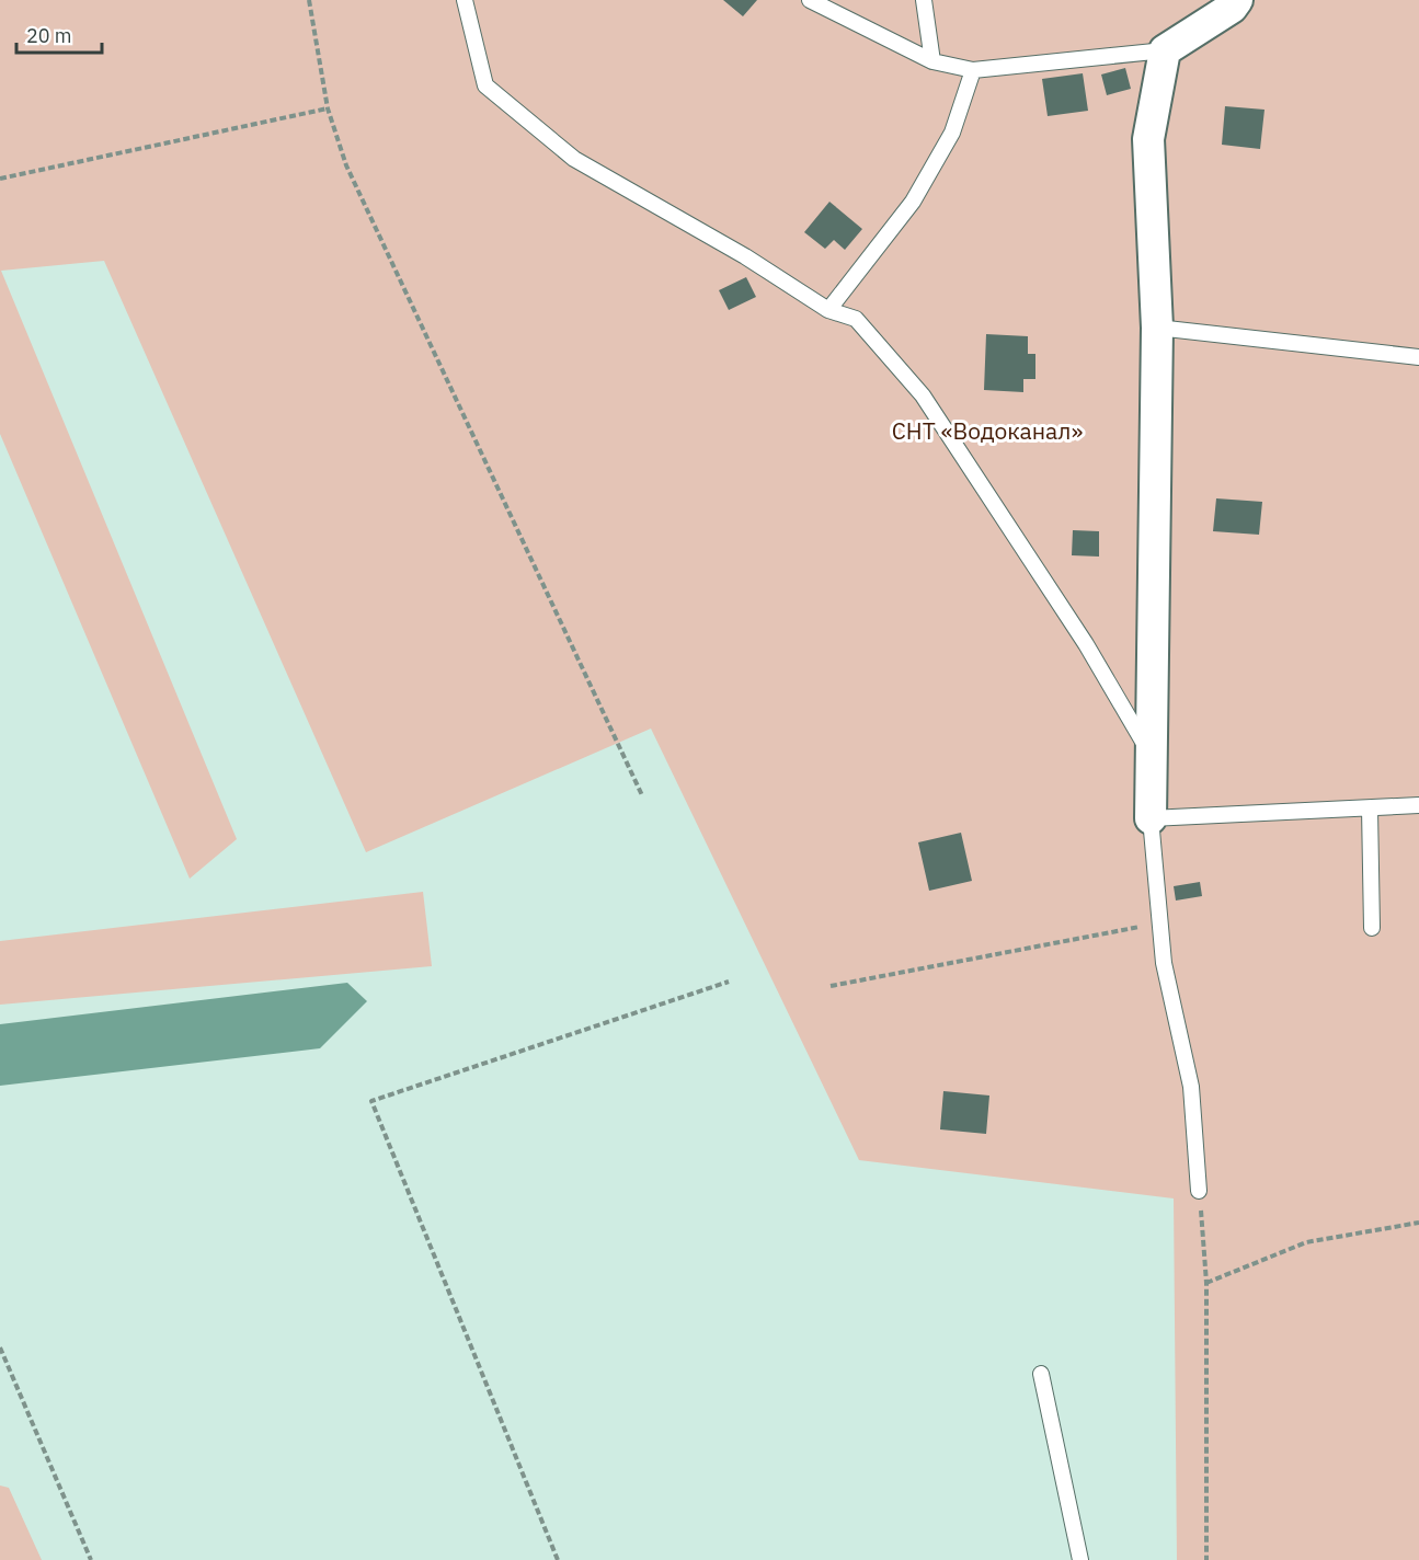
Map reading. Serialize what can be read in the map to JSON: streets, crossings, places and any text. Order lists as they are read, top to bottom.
{
  "parks": ["СНТ «Водоканал»"],
  "scale_bar": "20 m"
}
